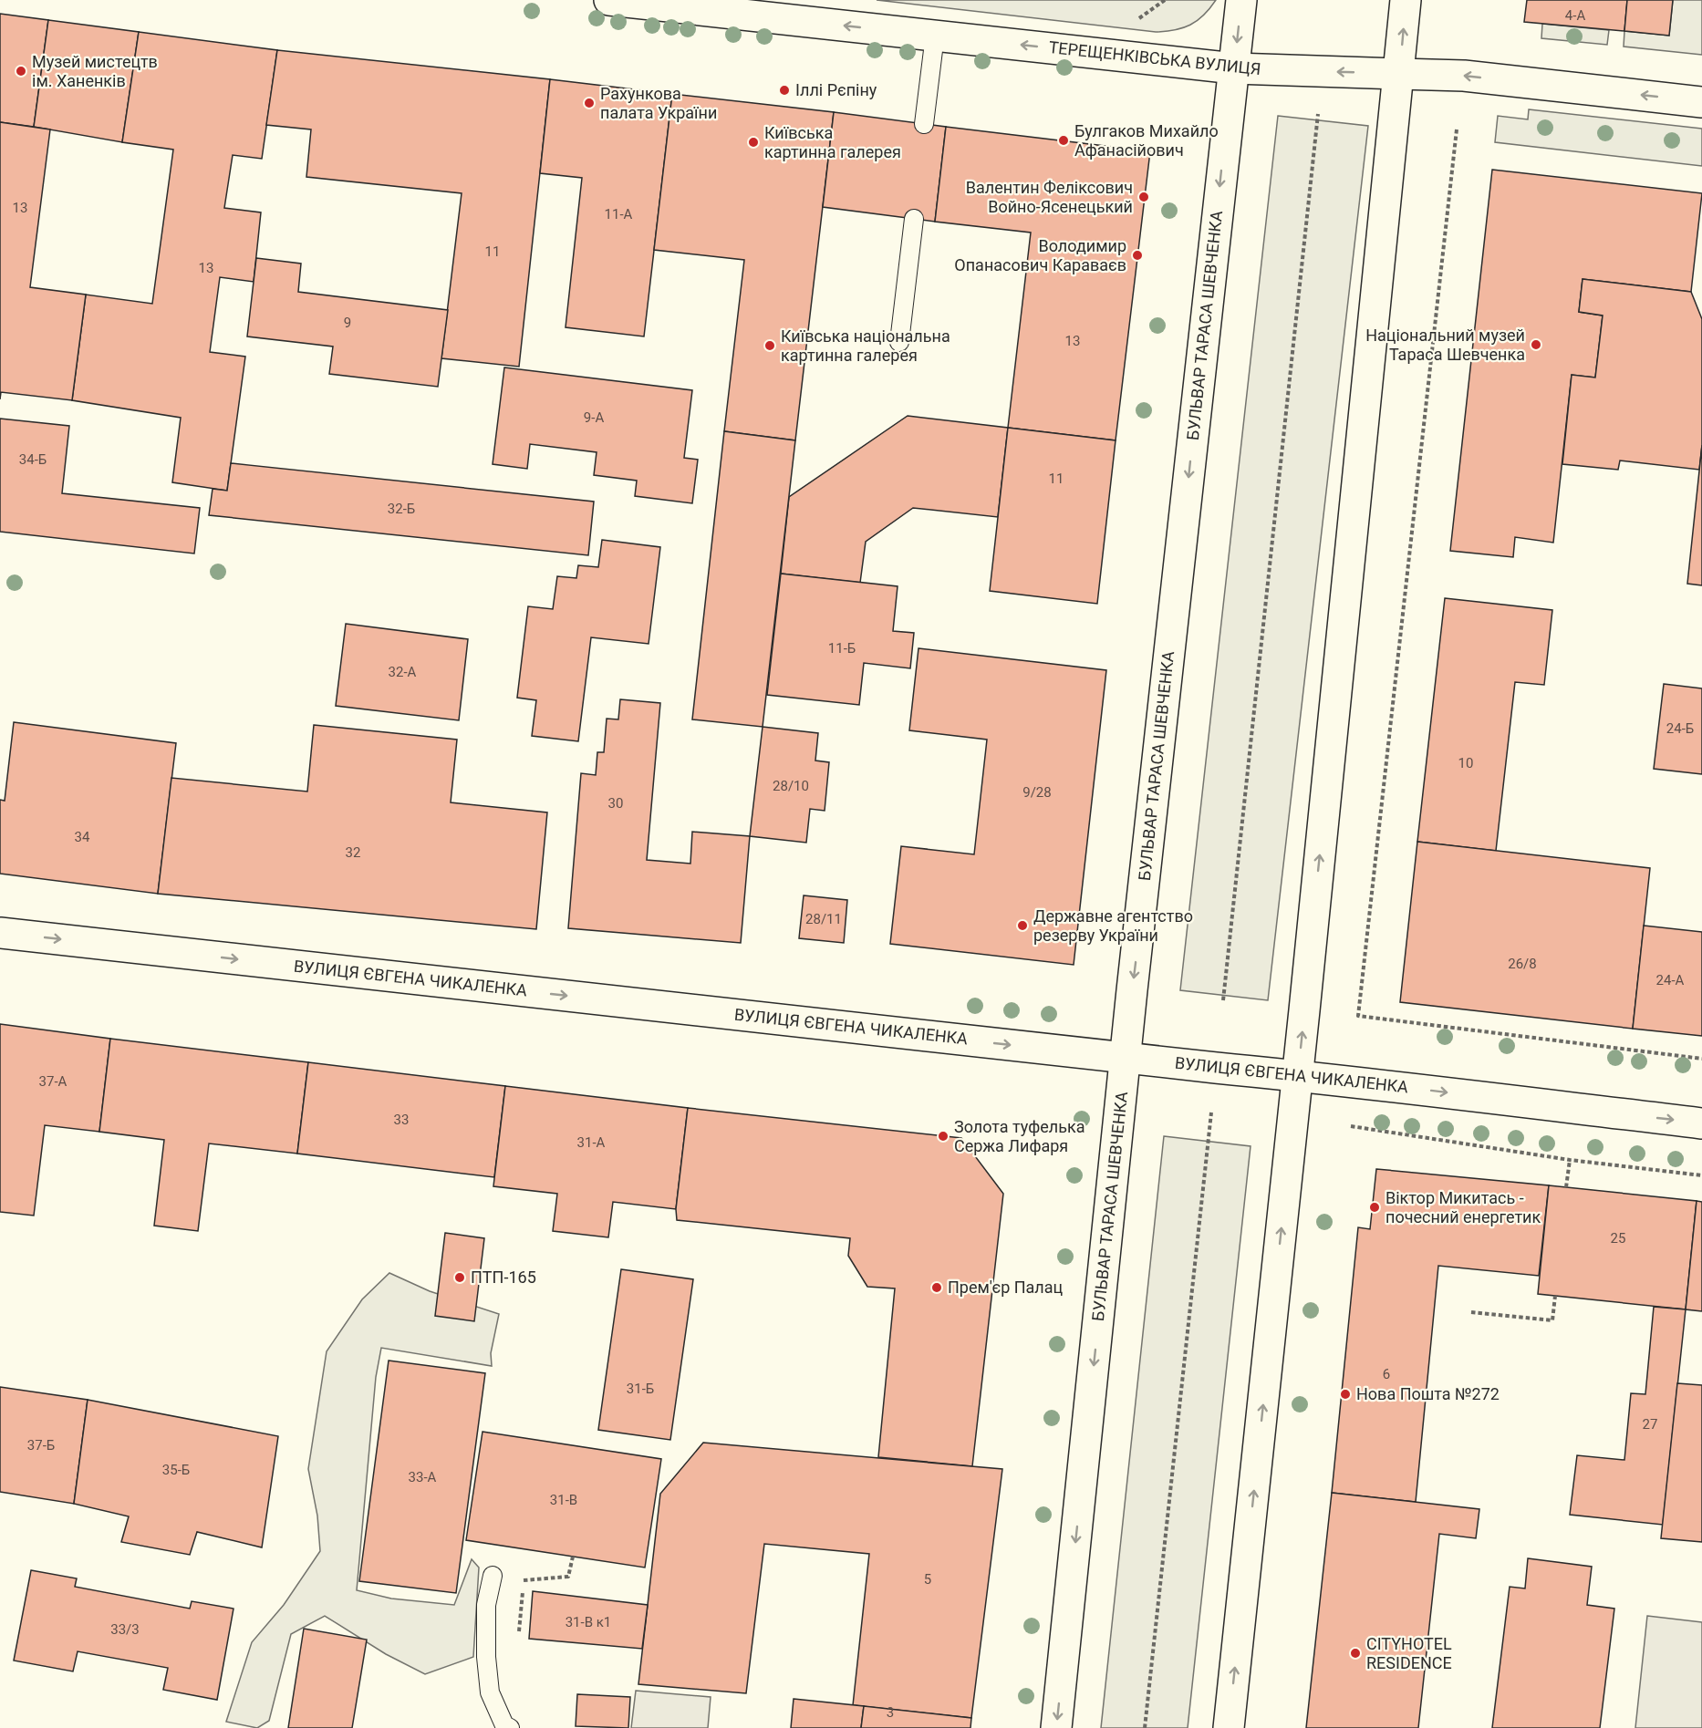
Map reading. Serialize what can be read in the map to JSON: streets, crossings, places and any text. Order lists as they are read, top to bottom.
{
  "streets": {
    "main road": ["ТЕРЕЩЕНКІВСЬКА ВУЛИЦЯ", "БУЛЬВАР ТАРАСА ШЕВЧЕНКА", "ВУЛИЦЯ ЄВГЕНА ЧИКАЛЕНКА"]
  },
  "crossings": [
    ["ТЕРЕЩЕНКІВСЬКА ВУЛИЦЯ", "БУЛЬВАР ТАРАСА ШЕВЧЕНКА"],
    ["БУЛЬВАР ТАРАСА ШЕВЧЕНКА", "ВУЛИЦЯ ЄВГЕНА ЧИКАЛЕНКА"]
  ],
  "one_way": ["ТЕРЕЩЕНКІВСЬКА ВУЛИЦЯ", "ВУЛИЦЯ ЄВГЕНА ЧИКАЛЕНКА"],
  "places": [
    "Музей мистецтв ім. Ханенків",
    "Іллі Рєпіну",
    "Рахункова палата України",
    "Булгаков Михайло Афанасійович",
    "Київська картинна галерея",
    "Валентин Феліксович Войно-Ясенецький",
    "Володимир Опанасович Караваєв",
    "Національний музей Тараса Шевченка",
    "Київська національна картинна галерея",
    "Державне агентство резерву України",
    "Золота туфелька Сержа Лифаря",
    "Віктор Микитась - почесний енергетик",
    "ПТП-165",
    "Прем'єр Палац",
    "Нова Пошта №272",
    "CITYHOTEL RESIDENCE"
  ],
  "house_numbers": [
    "4-А",
    "13",
    "11-А",
    "11",
    "13",
    "9",
    "13",
    "9-А",
    "34-Б",
    "11",
    "32-Б",
    "11-Б",
    "32-А",
    "24-Б",
    "10",
    "28/10",
    "9/28",
    "30",
    "34",
    "32",
    "28/11",
    "26/8",
    "24-А",
    "37-А",
    "33",
    "31-А",
    "25",
    "6",
    "31-Б",
    "27",
    "37-Б",
    "35-Б",
    "33-А",
    "31-В",
    "5",
    "31-В к1",
    "33/3",
    "3"
  ]
}
